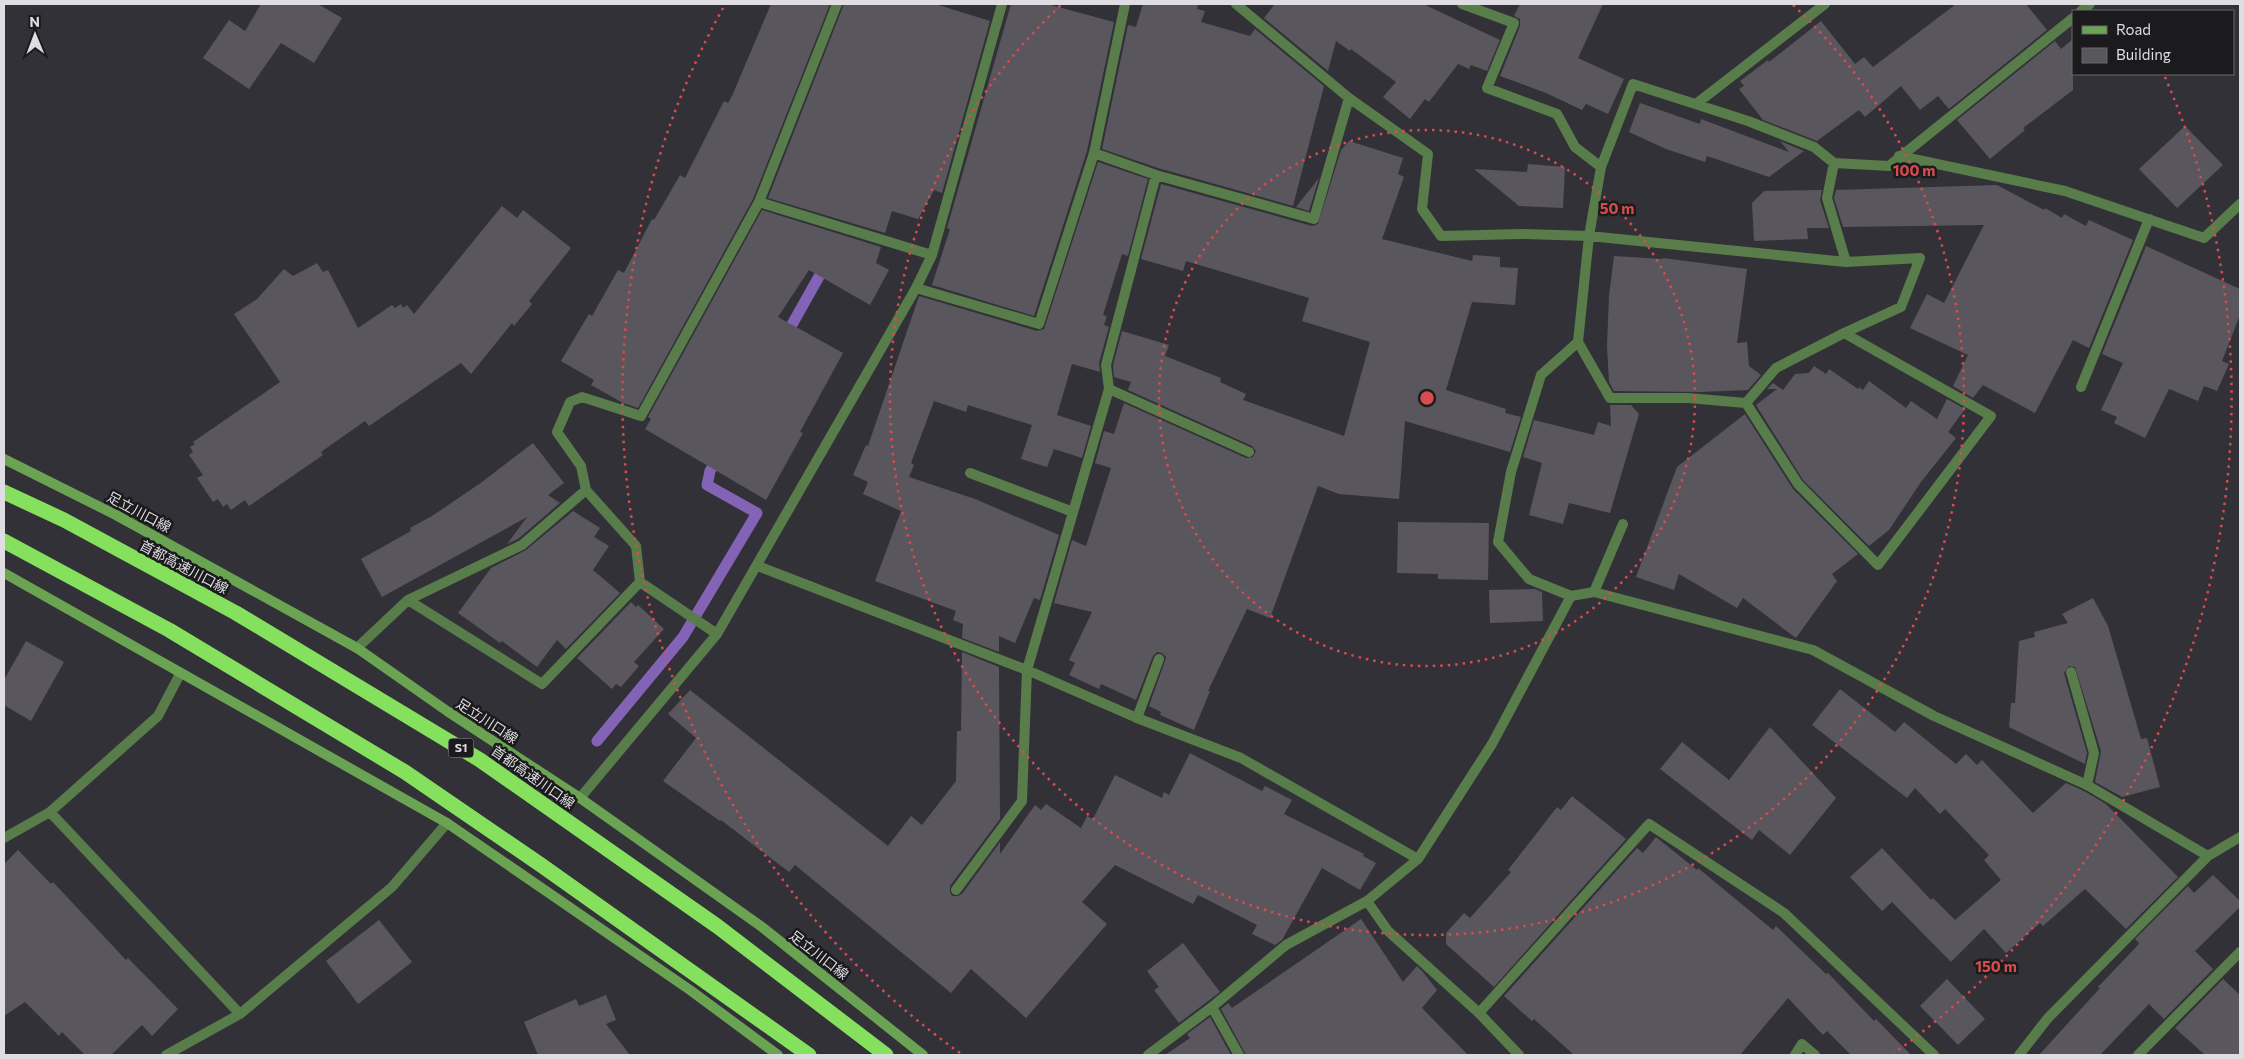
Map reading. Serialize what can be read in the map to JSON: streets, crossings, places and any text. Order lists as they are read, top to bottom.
{
  "streets": {
    "highway": ["首都高速川口線", "S1"],
    "main road": ["足立川口線"]
  },
  "legend": ["Road", "Building"],
  "north": "top",
  "rings": ["100 m", "50 m", "150 m"]
}
